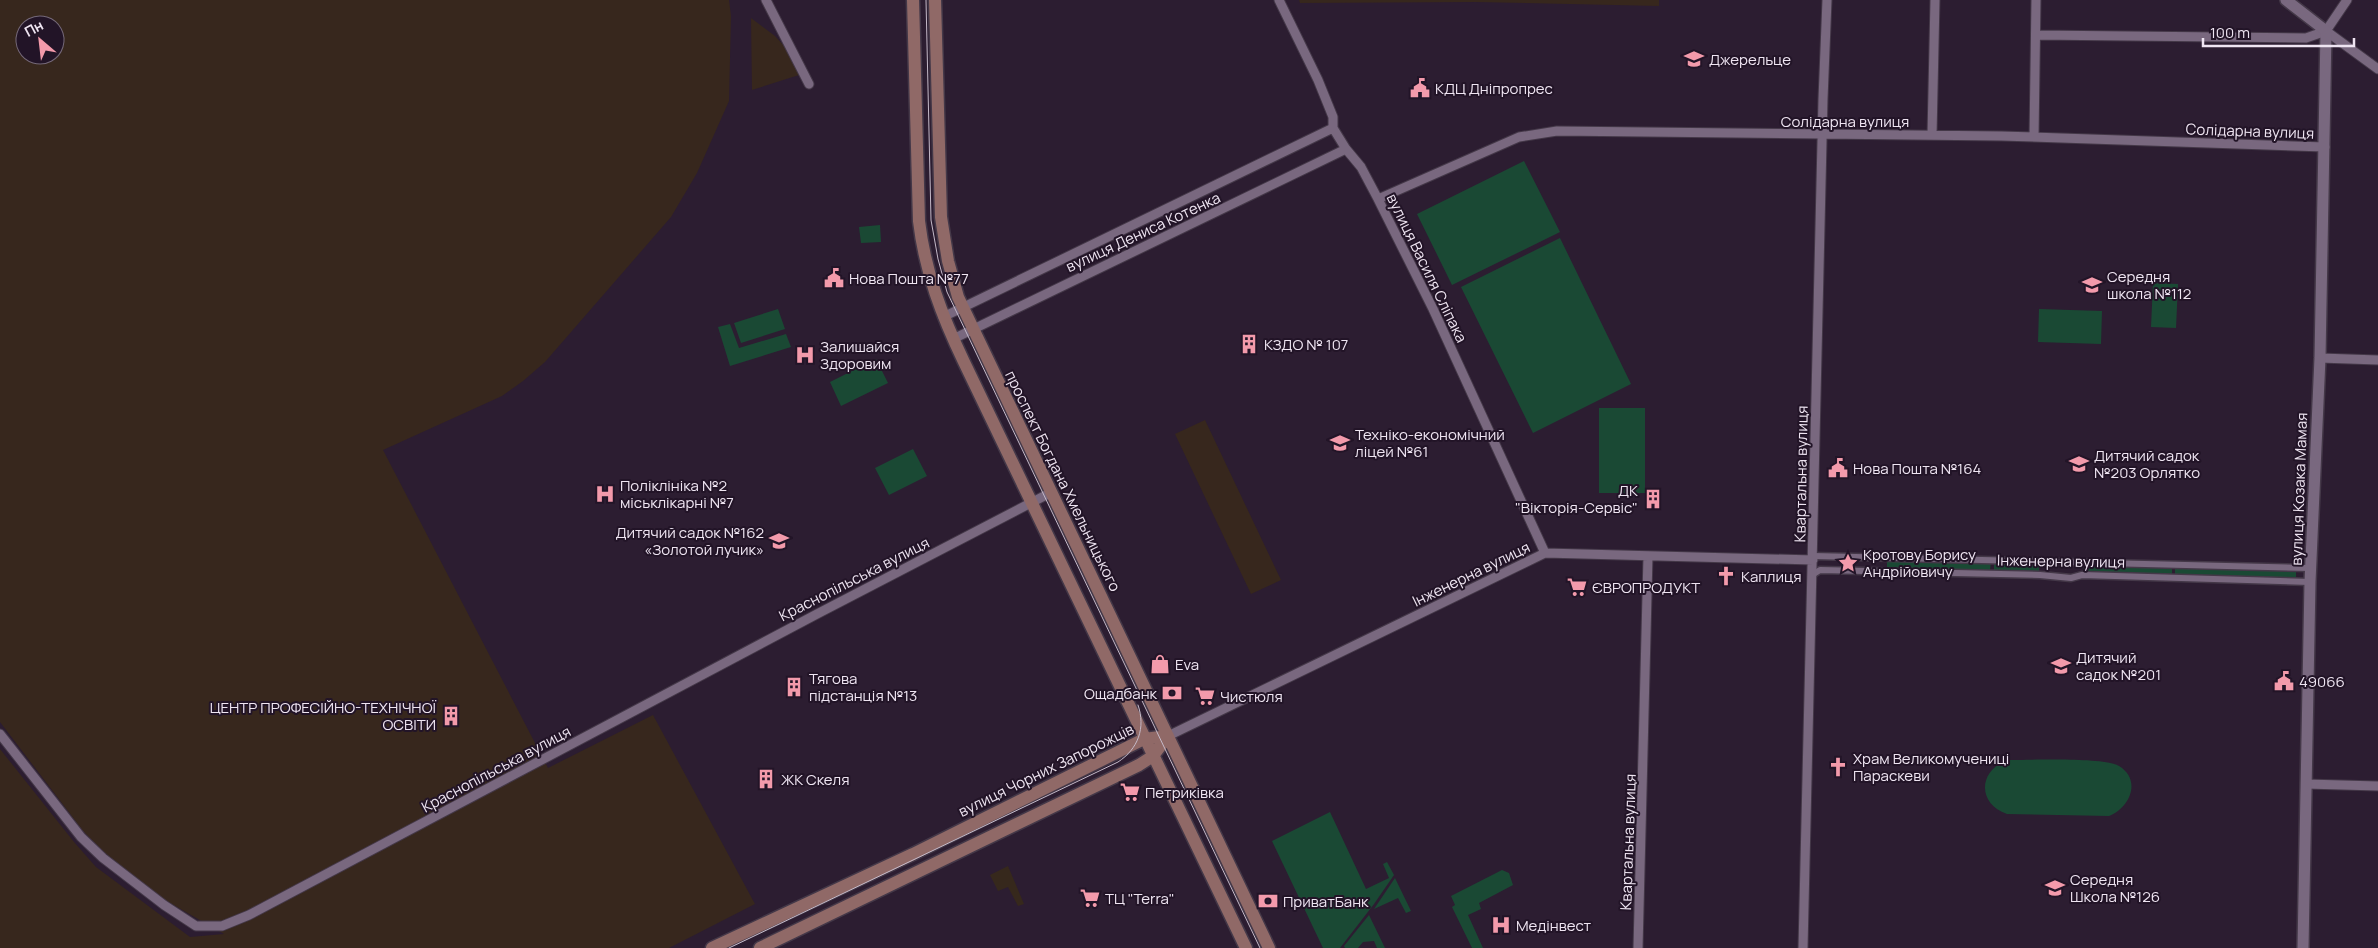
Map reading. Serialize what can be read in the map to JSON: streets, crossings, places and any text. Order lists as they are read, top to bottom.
{
  "streets": {
    "main road": ["проспект Богдана Хмельницького", "вулиця Чорних Запорожців"],
    "street": [
      "Солідарна вулиця",
      "вулиця Дениса Котенка",
      "вулиця Василя Сліпака",
      "Квартальна вулиця",
      "вулиця Козака Мамая",
      "Інженерна вулиця",
      "Краснопільська вулиця"
    ]
  },
  "crossings": [
    ["Солідарна вулиця", "вулиця Василя Сліпака"],
    ["Солідарна вулиця", "Квартальна вулиця"],
    ["Солідарна вулиця", "вулиця Козака Мамая"],
    ["вулиця Дениса Котенка", "вулиця Василя Сліпака"],
    ["вулиця Дениса Котенка", "проспект Богдана Хмельницького"],
    ["вулиця Василя Сліпака", "Інженерна вулиця"],
    ["Квартальна вулиця", "Інженерна вулиця"],
    ["проспект Богдана Хмельницького", "Інженерна вулиця"],
    ["проспект Богдана Хмельницького", "Краснопільська вулиця"],
    ["проспект Богдана Хмельницького", "вулиця Чорних Запорожців"],
    ["вулиця Козака Мамая", "Інженерна вулиця"],
    ["Інженерна вулиця", "вулиця Чорних Запорожців"]
  ],
  "places": {
    "school or university": [
      "Джерельце",
      "Середня школа №112",
      "Техніко-економічний ліцей №61",
      "Дитячий садок №203 Орлятко",
      "Дитячий садок №162 «Золотой лучик»",
      "Дитячий садок №201",
      "Середня Школа №126"
    ],
    "public building": [
      "КДЦ Дніпропрес",
      "Нова Пошта №77",
      "Нова Пошта №164",
      "49066"
    ],
    "building": [
      "КЗДО № 107",
      "ДК \"Вікторія-Сервіс\"",
      "Тягова пiдстанцiя №13",
      "ЦЕНТР ПРОФЕСІЙНО-ТЕХНІЧНОЇ ОСВІТИ",
      "ЖК Скеля"
    ],
    "hospital": ["Залишайся Здоровим", "Поліклініка №2 міськлікарні №7", "Медінвест"],
    "place": ["Кротову Борису Андрійовичу"],
    "church": ["Каплиця", "Храм Великомучениці Параскеви"],
    "supermarket": [
      "ЄВРОПРОДУКТ",
      "Чистюля",
      "Петриківка",
      "ТЦ \"Terra\""
    ],
    "shop": ["Eva"],
    "bank": ["Ощадбанк", "ПриватБанк"]
  },
  "scale_bar": "100 m",
  "north": "top left"
}
